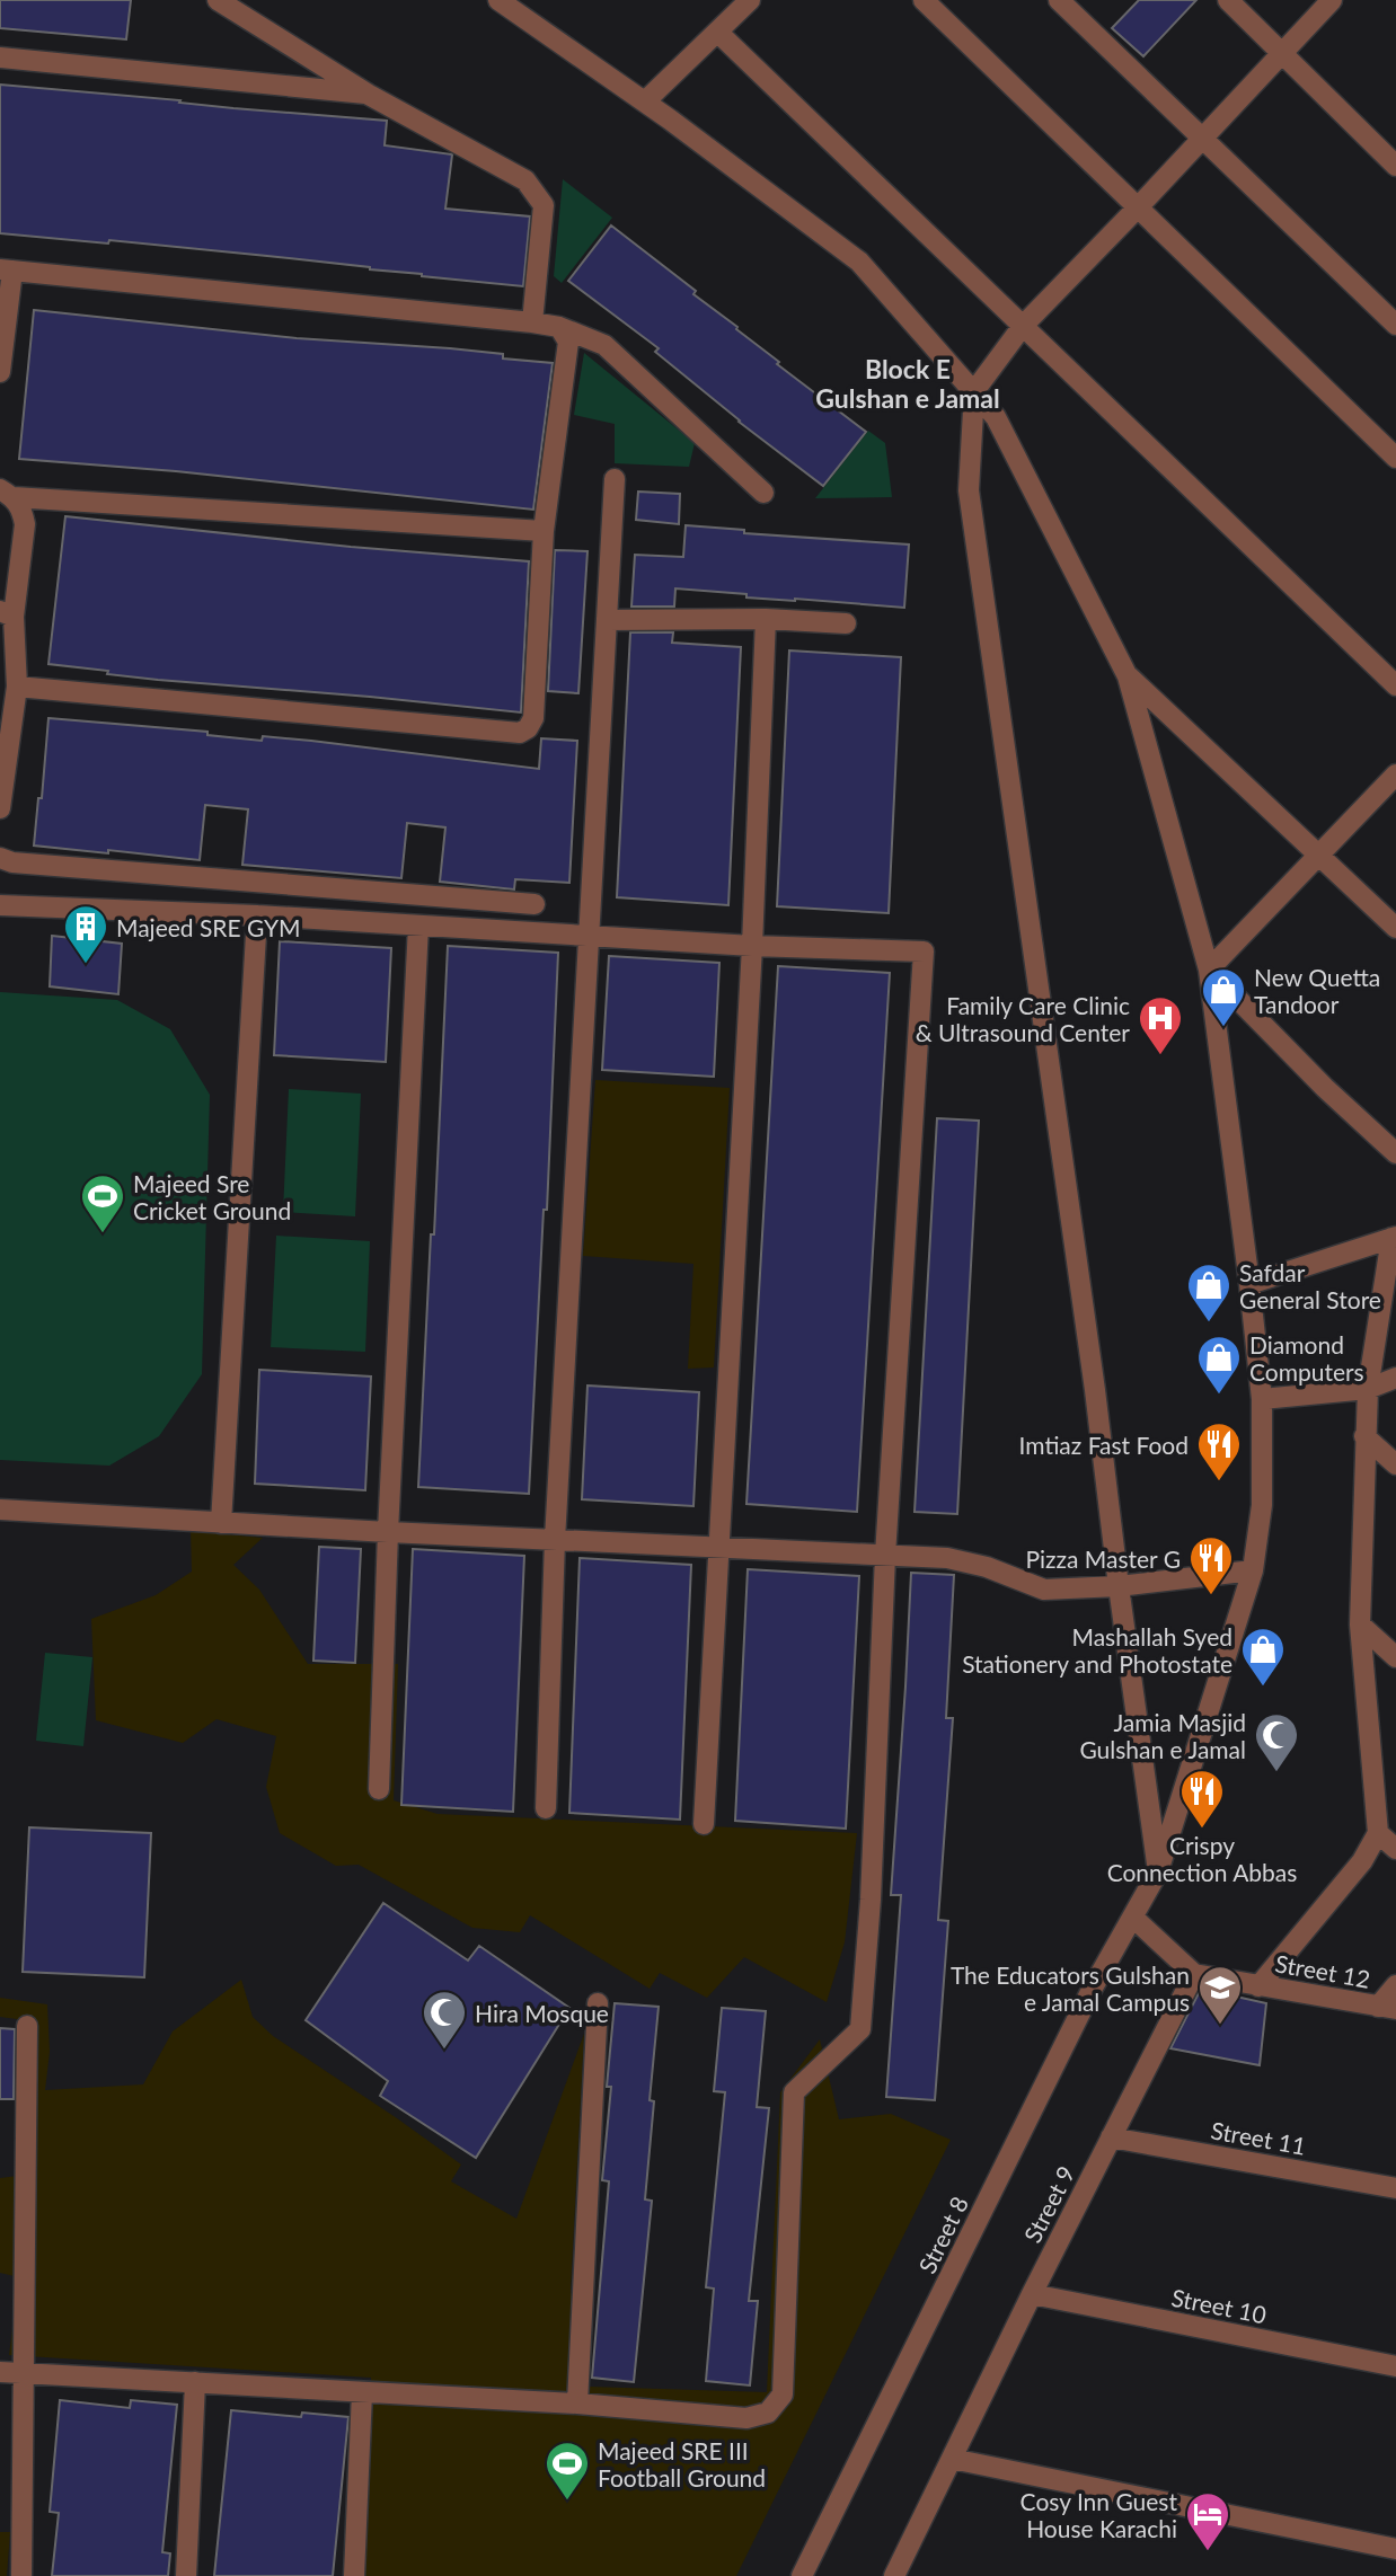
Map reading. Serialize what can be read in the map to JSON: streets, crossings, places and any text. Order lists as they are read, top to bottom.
{
  "streets": {
    "street": [
      "Street 12",
      "Street 11",
      "Street 9",
      "Street 8",
      "Street 10"
    ]
  },
  "crossings": [
    ["Street 12", "Street 9"],
    ["Street 11", "Street 9"],
    ["Street 9", "Street 10"]
  ],
  "districts": ["Block E Gulshan e Jamal"],
  "places": {
    "building": ["Majeed SRE GYM"],
    "shop": [
      "New Quetta Tandoor",
      "Safdar General Store",
      "Diamond Computers",
      "Mashallah Syed Stationery and Photostate"
    ],
    "hospital": ["Family Care Clinic & Ultrasound Center"],
    "sports": ["Majeed Sre Cricket Ground", "Majeed SRE III Football Ground"],
    "restaurant": ["Imtiaz Fast Food", "Pizza Master G", "Crispy Connection Abbas"],
    "mosque": ["Jamia Masjid Gulshan e Jamal", "Hira Mosque"],
    "school or university": ["The Educators Gulshan e Jamal Campus"],
    "hotel": ["Cosy Inn Guest House Karachi"]
  }
}
